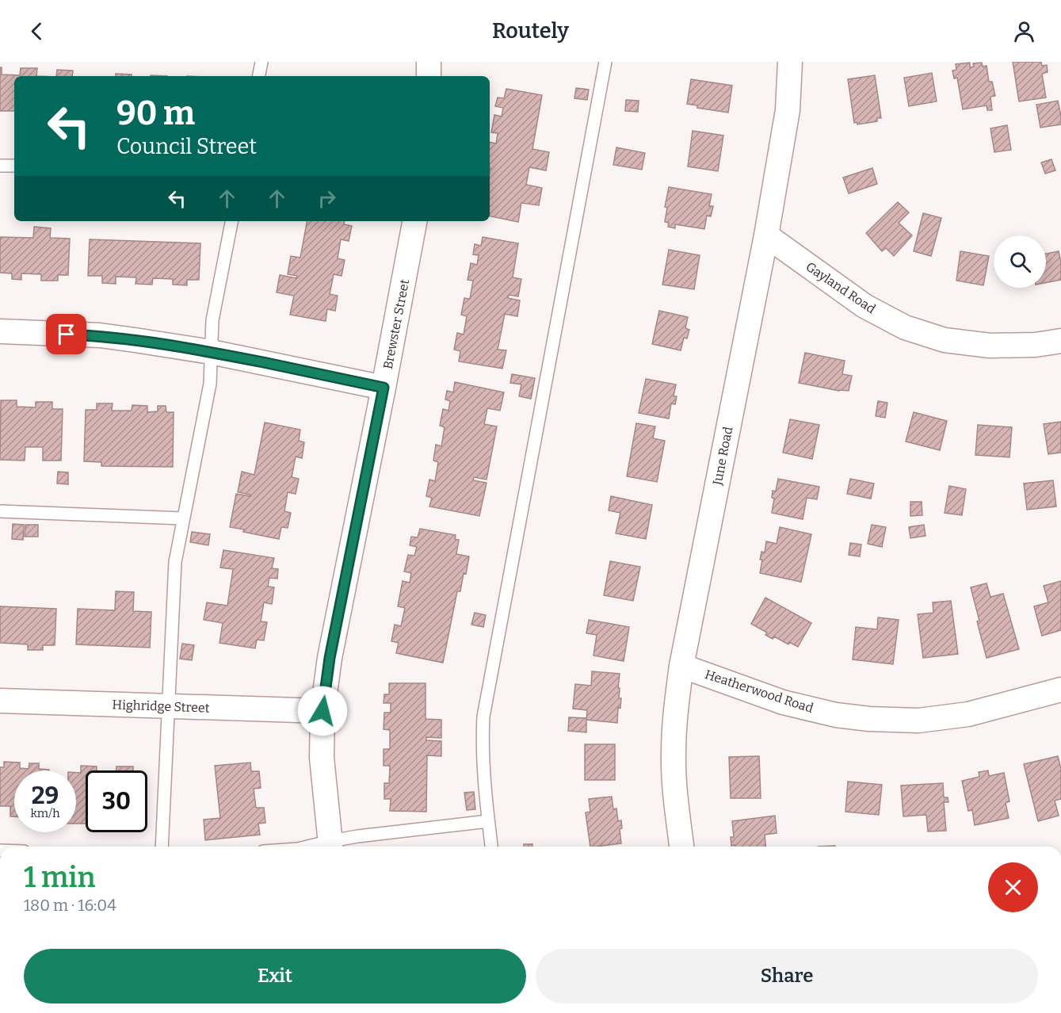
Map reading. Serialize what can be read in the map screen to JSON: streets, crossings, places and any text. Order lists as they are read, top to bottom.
{
  "streets": {
    "street": [
      "Gayland Road",
      "Brewster Street",
      "June Road",
      "Heatherwood Road",
      "Highridge Street"
    ]
  },
  "crossings": [
    ["Gayland Road", "June Road"],
    ["Brewster Street", "Highridge Street"],
    ["June Road", "Heatherwood Road"]
  ],
  "page": {
    "header": "Routely",
    "turn": ["90 m", "Council Street"],
    "speed": "29 km/h",
    "limit": "30",
    "heading": ["1 min", "180 m · 16:04"],
    "buttons": ["Exit", "Share"]
  }
}
